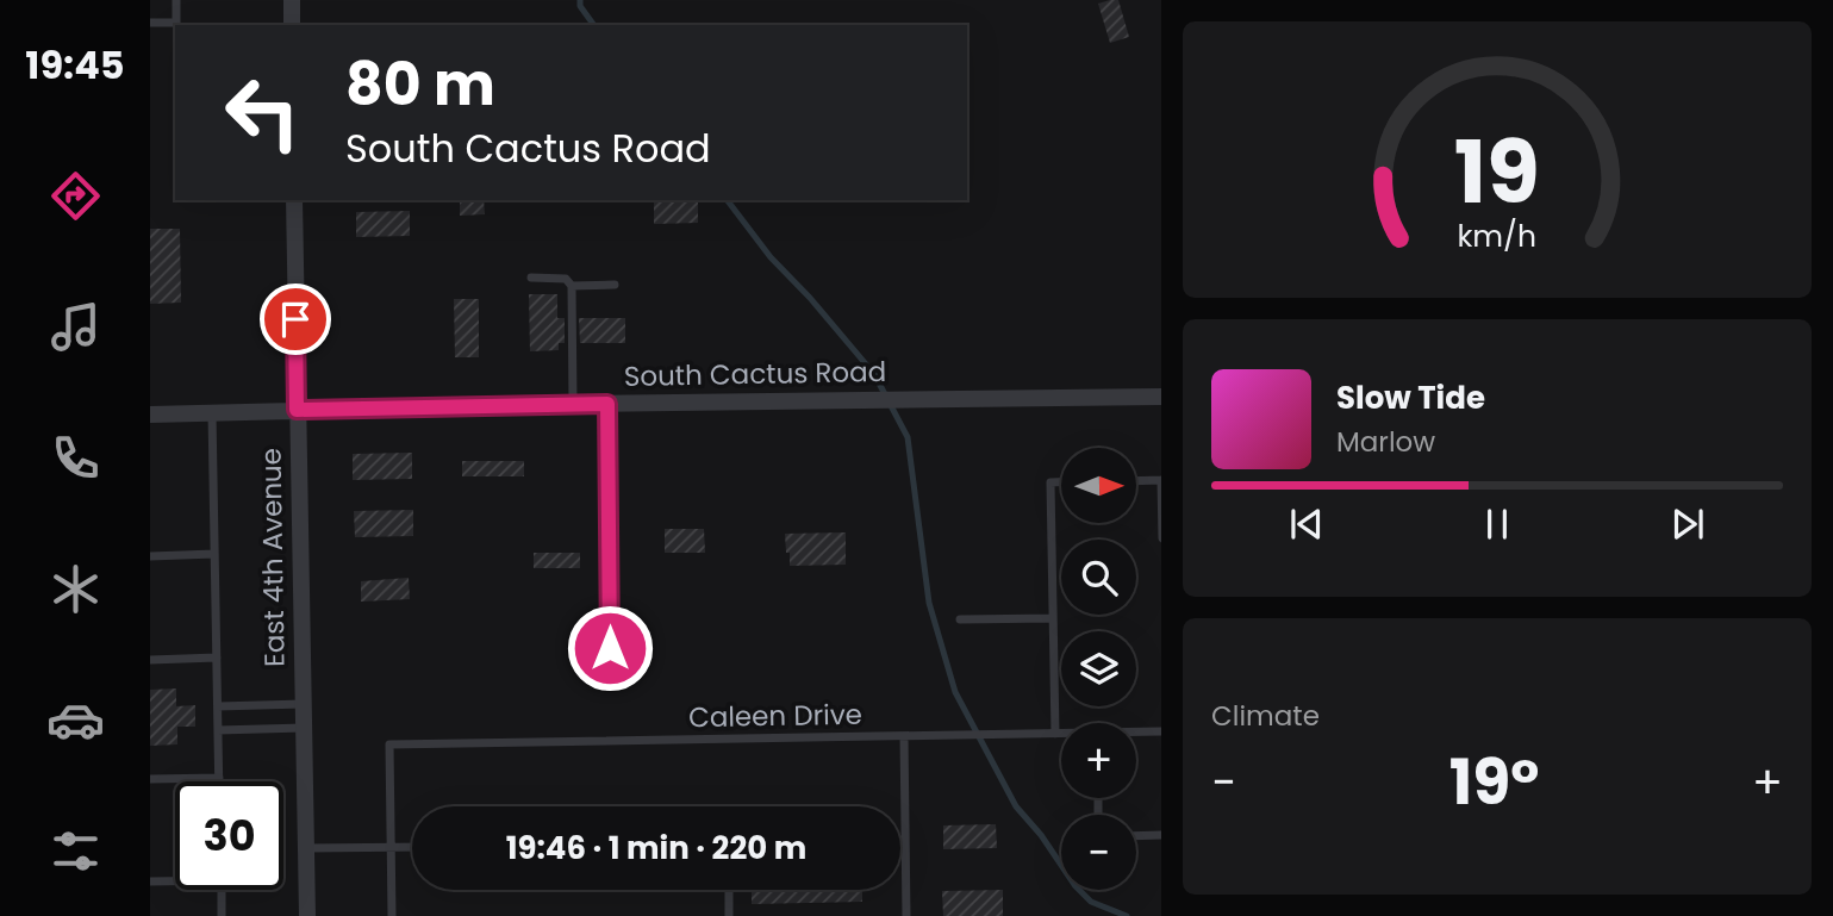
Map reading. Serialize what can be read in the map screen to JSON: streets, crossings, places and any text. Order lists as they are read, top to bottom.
{
  "streets": {
    "street": ["South Cactus Road", "East 4th Avenue"],
    "lane": ["Caleen Drive"]
  },
  "crossings": [
    ["South Cactus Road", "East 4th Avenue"]
  ],
  "north": "right",
  "page": {
    "tabs": "19:45",
    "turn": ["80 m", "South Cactus Road"],
    "song": ["Slow Tide", "Marlow"],
    "map_buttons": ["+", "−"],
    "tile": "Climate",
    "heat": ["−", "19°", "+"],
    "limit": "30",
    "trip": "19:46 · 1 min · 220 m",
    "gauge": ["19", "km/h"]
  }
}
